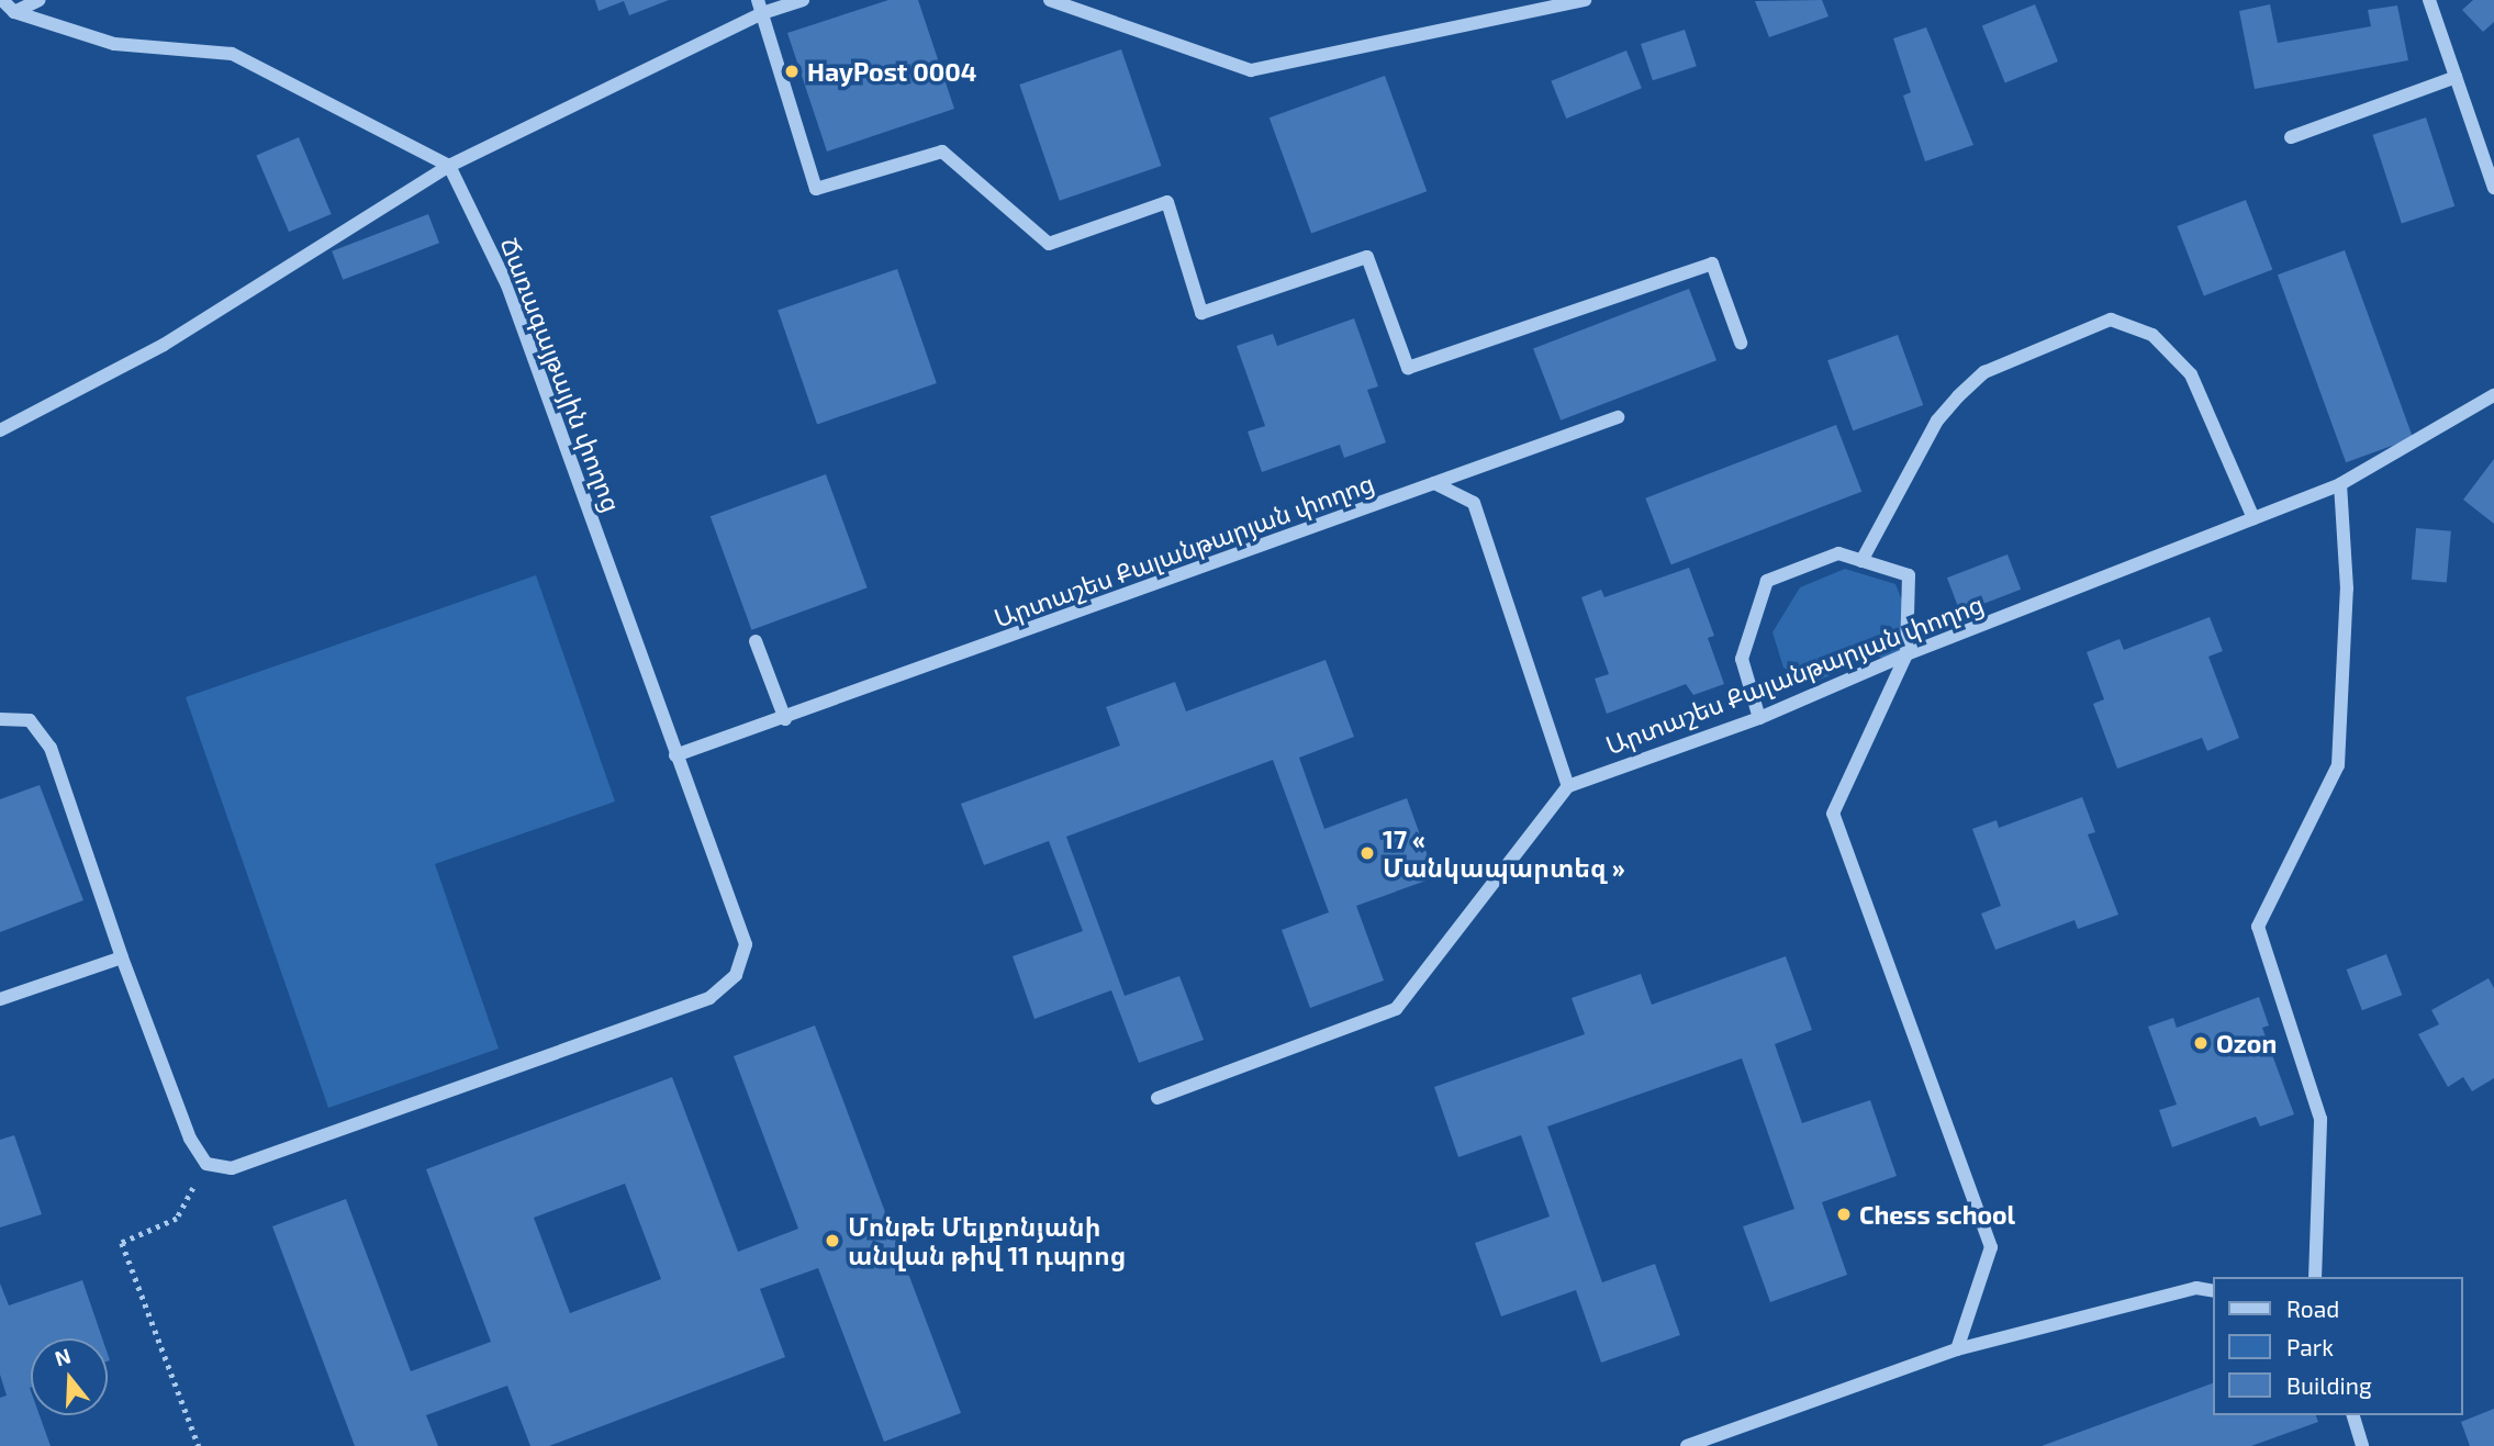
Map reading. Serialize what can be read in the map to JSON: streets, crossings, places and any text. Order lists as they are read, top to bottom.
{
  "streets": {
    "street": ["Ճառագայթային փողոց", "Արտաշես Քալանթարյան փողոց"]
  },
  "crossings": [
    ["Ճառագայթային փողոց", "Արտաշես Քալանթարյան փողոց"]
  ],
  "places": [
    "HayPost 0004",
    "17 « Մանկապարտեզ »",
    "Ozon",
    "Chess school",
    "Մոնթե Մելքոնյանի անվան թիվ 11 դպրոց"
  ],
  "legend": ["Road", "Park", "Building"],
  "north": "top"
}
